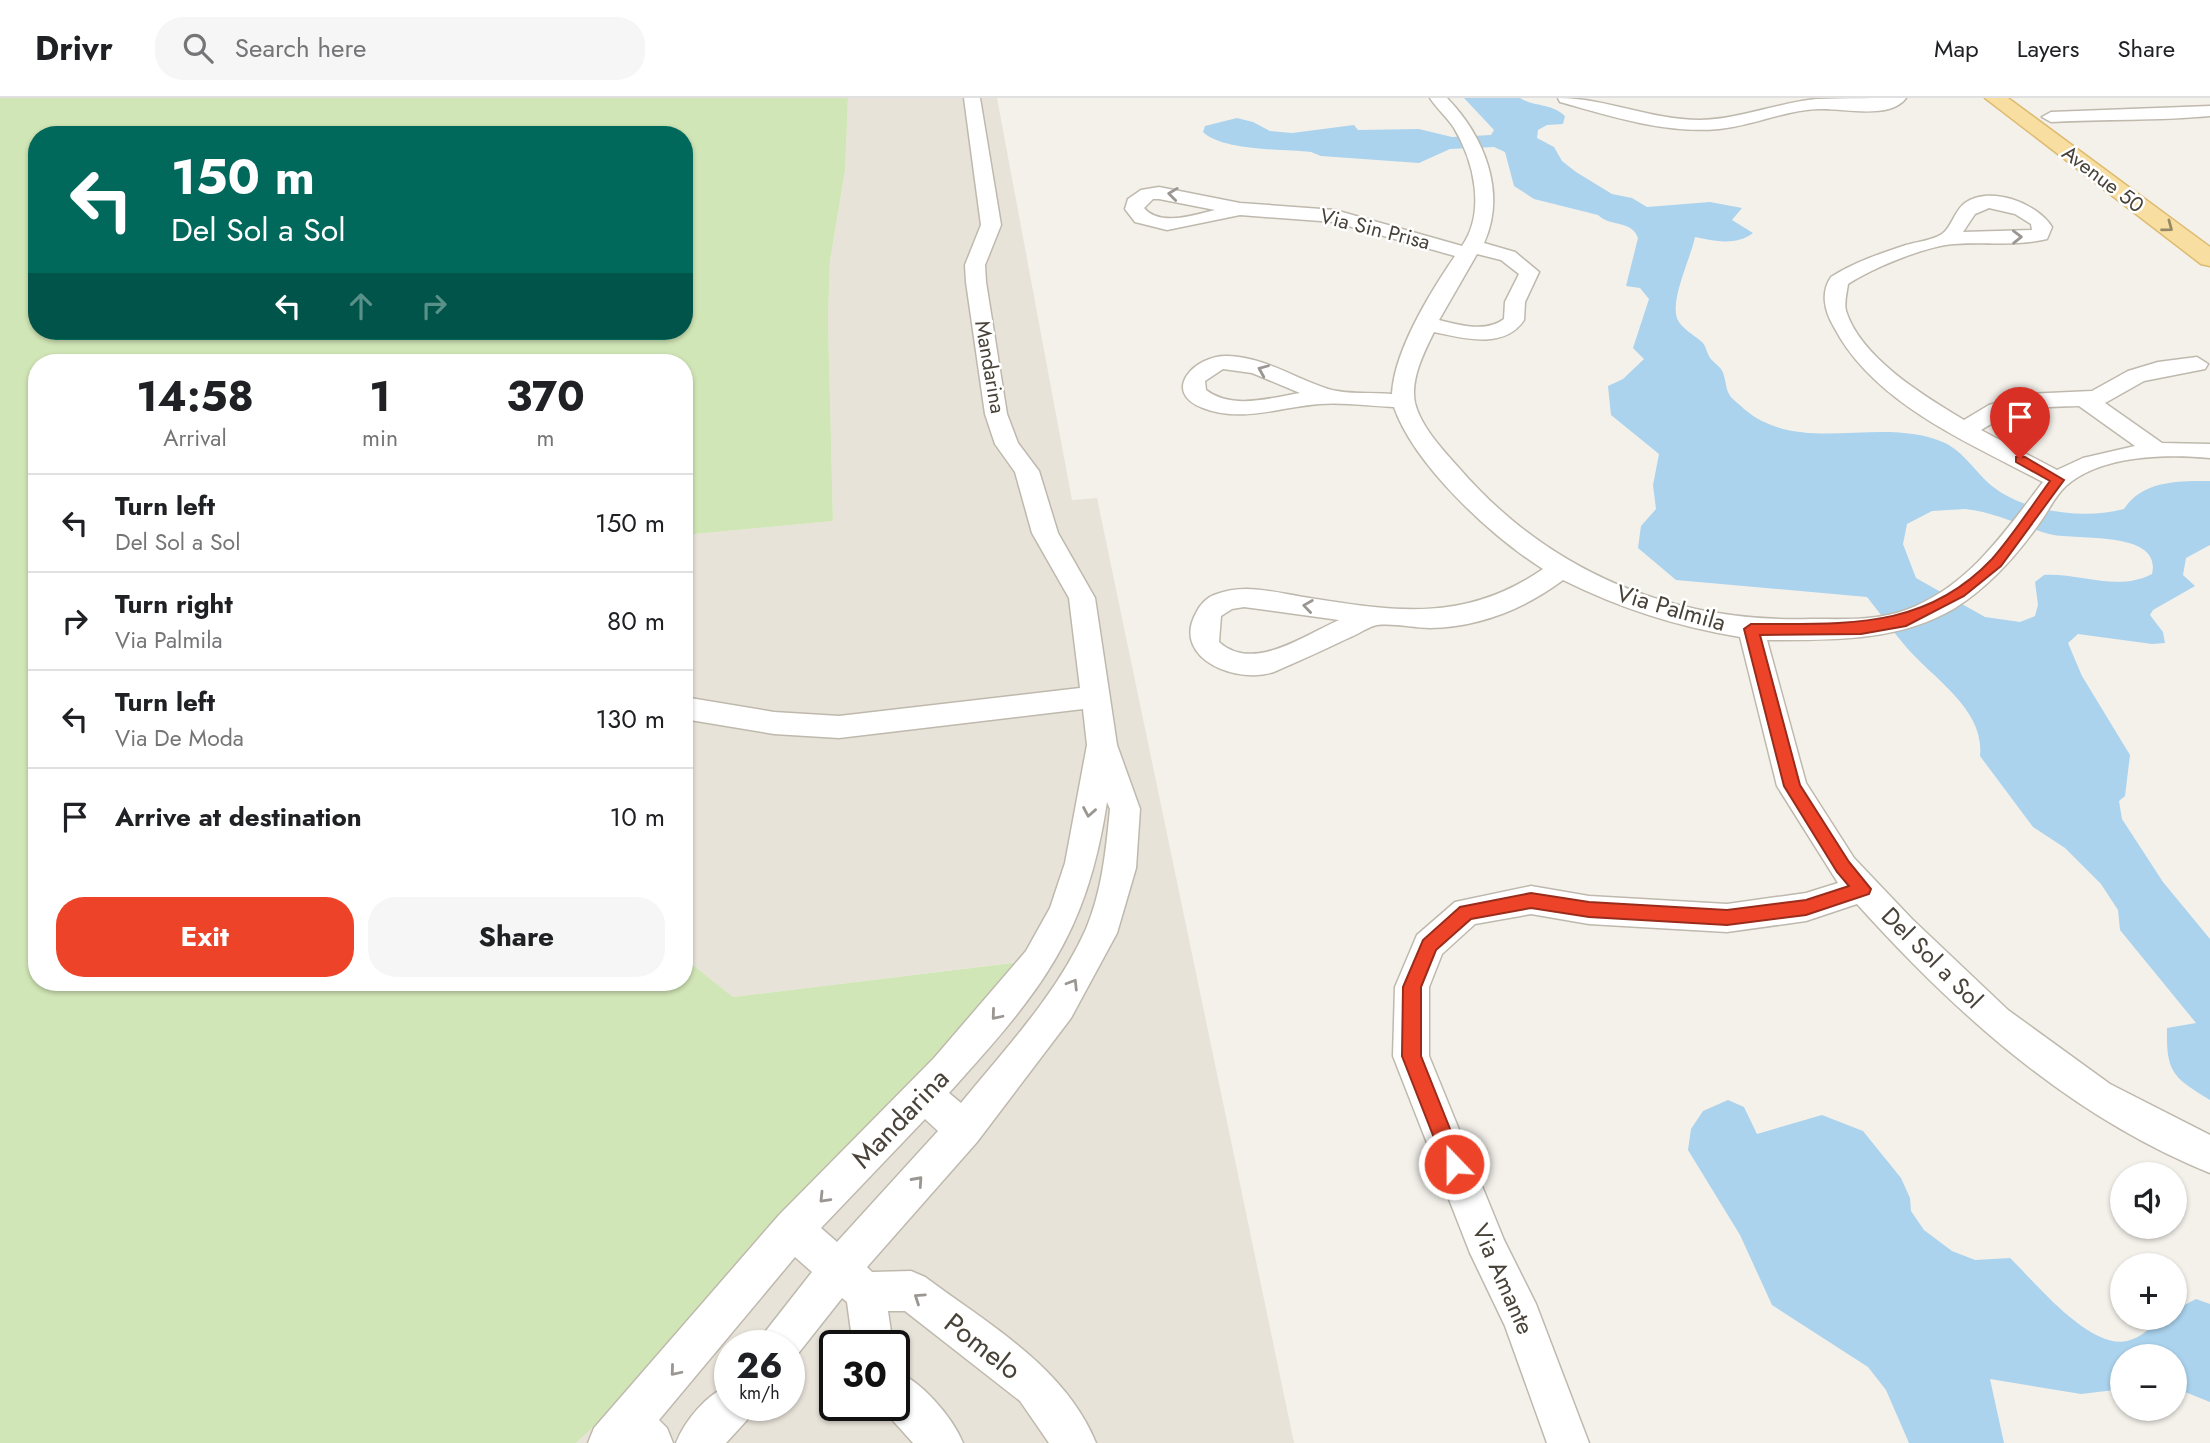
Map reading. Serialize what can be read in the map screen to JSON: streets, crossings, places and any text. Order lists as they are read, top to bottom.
{
  "streets": {
    "main road": ["Avenue 50"],
    "street": [
      "Via Sin Prisa",
      "Mandarina",
      "Via Palmila",
      "Del Sol a Sol",
      "Via Amante",
      "Pomelo"
    ]
  },
  "crossings": [
    ["Mandarina", "Pomelo"],
    ["Via Palmila", "Del Sol a Sol"],
    ["Del Sol a Sol", "Via Amante"]
  ],
  "page": {
    "header": "Drivr",
    "search": "Search here",
    "nav": ["Map", "Layers", "Share"],
    "turn": ["150 m", "Del Sol a Sol"],
    "eta": [
      "14:58",
      "Arrival",
      "1",
      "min",
      "370",
      "m"
    ],
    "list": [
      {
        "name": "Turn left",
        "note": "Del Sol a Sol",
        "value": "150 m"
      },
      {
        "name": "Turn right",
        "note": "Via Palmila",
        "value": "80 m"
      },
      {
        "name": "Turn left",
        "note": "Via De Moda",
        "value": "130 m"
      },
      {
        "name": "Arrive at destination",
        "value": "10 m"
      }
    ],
    "buttons": ["Exit", "Share"],
    "map_buttons": ["+", "−"],
    "speed": "26 km/h",
    "limit": "30"
  }
}
